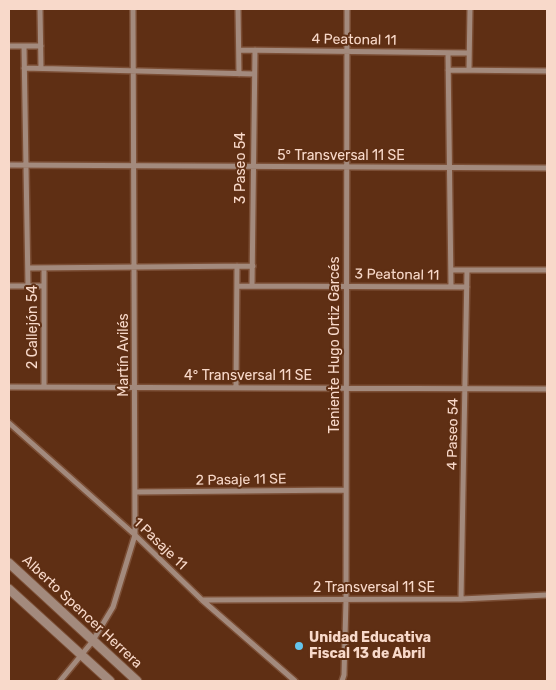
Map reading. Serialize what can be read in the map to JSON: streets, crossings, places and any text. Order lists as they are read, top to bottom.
{
  "streets": {
    "street": [
      "4 Peatonal 11",
      "5° Transversal 11 SE",
      "3 Paseo 54",
      "3 Peatonal 11",
      "2 Callejón 54",
      "Teniente Hugo Ortiz Garcés",
      "Martín Avilés",
      "4° Transversal 11 SE",
      "4 Paseo 54",
      "2 Pasaje 11 SE",
      "1 Pasaje 11",
      "2 Transversal 11 SE",
      "Alberto Spencer Herrera"
    ]
  },
  "crossings": [
    ["4 Peatonal 11", "3 Paseo 54"],
    ["4 Peatonal 11", "Teniente Hugo Ortiz Garcés"],
    ["5° Transversal 11 SE", "3 Paseo 54"],
    ["5° Transversal 11 SE", "2 Callejón 54"],
    ["5° Transversal 11 SE", "Teniente Hugo Ortiz Garcés"],
    ["5° Transversal 11 SE", "Martín Avilés"],
    ["3 Paseo 54", "3 Peatonal 11"],
    ["3 Peatonal 11", "Teniente Hugo Ortiz Garcés"],
    ["3 Peatonal 11", "4 Paseo 54"],
    ["2 Callejón 54", "4° Transversal 11 SE"],
    ["Teniente Hugo Ortiz Garcés", "4° Transversal 11 SE"],
    ["Teniente Hugo Ortiz Garcés", "2 Pasaje 11 SE"],
    ["Teniente Hugo Ortiz Garcés", "2 Transversal 11 SE"],
    ["Martín Avilés", "4° Transversal 11 SE"],
    ["Martín Avilés", "2 Pasaje 11 SE"],
    ["Martín Avilés", "1 Pasaje 11"],
    ["Martín Avilés", "Alberto Spencer Herrera"],
    ["4° Transversal 11 SE", "4 Paseo 54"],
    ["4 Paseo 54", "2 Transversal 11 SE"],
    ["1 Pasaje 11", "2 Transversal 11 SE"]
  ],
  "places": ["Unidad Educativa Fiscal 13 de Abril"]
}
